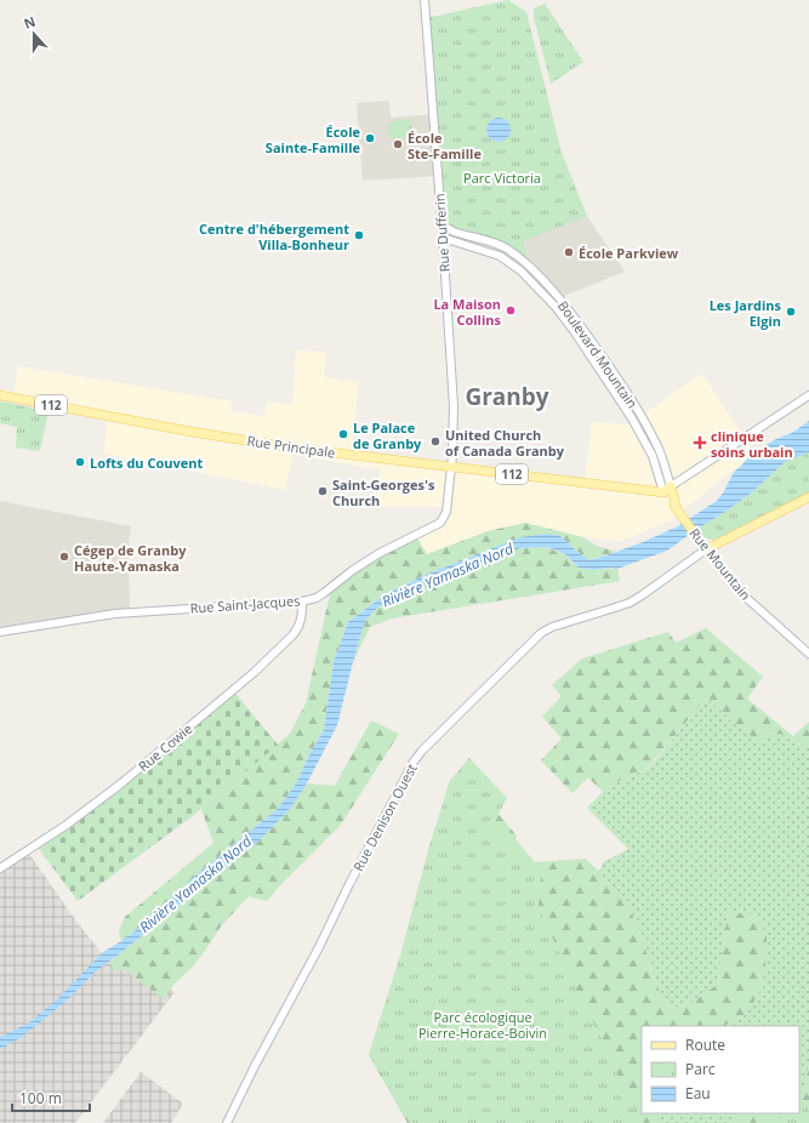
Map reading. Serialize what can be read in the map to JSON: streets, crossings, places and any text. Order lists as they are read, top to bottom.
{
  "streets": {
    "main road": ["112", "Rue Principale", "Rue Mountain"],
    "street": [
      "Rue Dufferin",
      "Boulevard Mountain",
      "Rue Saint-Jacques",
      "Rue Cowie",
      "Rue Denison Ouest"
    ]
  },
  "crossings": [
    ["Rue Dufferin", "Boulevard Mountain"],
    ["Rue Dufferin", "Rue Principale"],
    ["Rue Dufferin", "Rue Saint-Jacques"],
    ["Boulevard Mountain", "Rue Principale"],
    ["Boulevard Mountain", "Rue Mountain"],
    ["Rue Principale", "Rue Mountain"],
    ["Rue Principale", "Rue Saint-Jacques"],
    ["Rue Mountain", "Rue Denison Ouest"],
    ["Rue Saint-Jacques", "Rue Cowie"]
  ],
  "districts": ["Granby"],
  "water": ["Rivière Yamaska Nord"],
  "parks": ["Parc Victoria", "Parc écologique Pierre-Horace-Boivin"],
  "places": {
    "other": [
      "École Sainte-Famille",
      "École Ste-Famille",
      "Centre d'hébergement Villa-Bonheur",
      "École Parkview",
      "La Maison Collins",
      "Les Jardins Elgin",
      "Le Palace de Granby",
      "United Church of Canada Granby",
      "Lofts du Couvent",
      "Saint-Georges's Church",
      "Cégep de Granby Haute-Yamaska"
    ],
    "health": ["clinique soins urbain"]
  },
  "legend": ["Route", "Parc", "Eau"],
  "scale_bar": "100 m",
  "north": "top"
}
